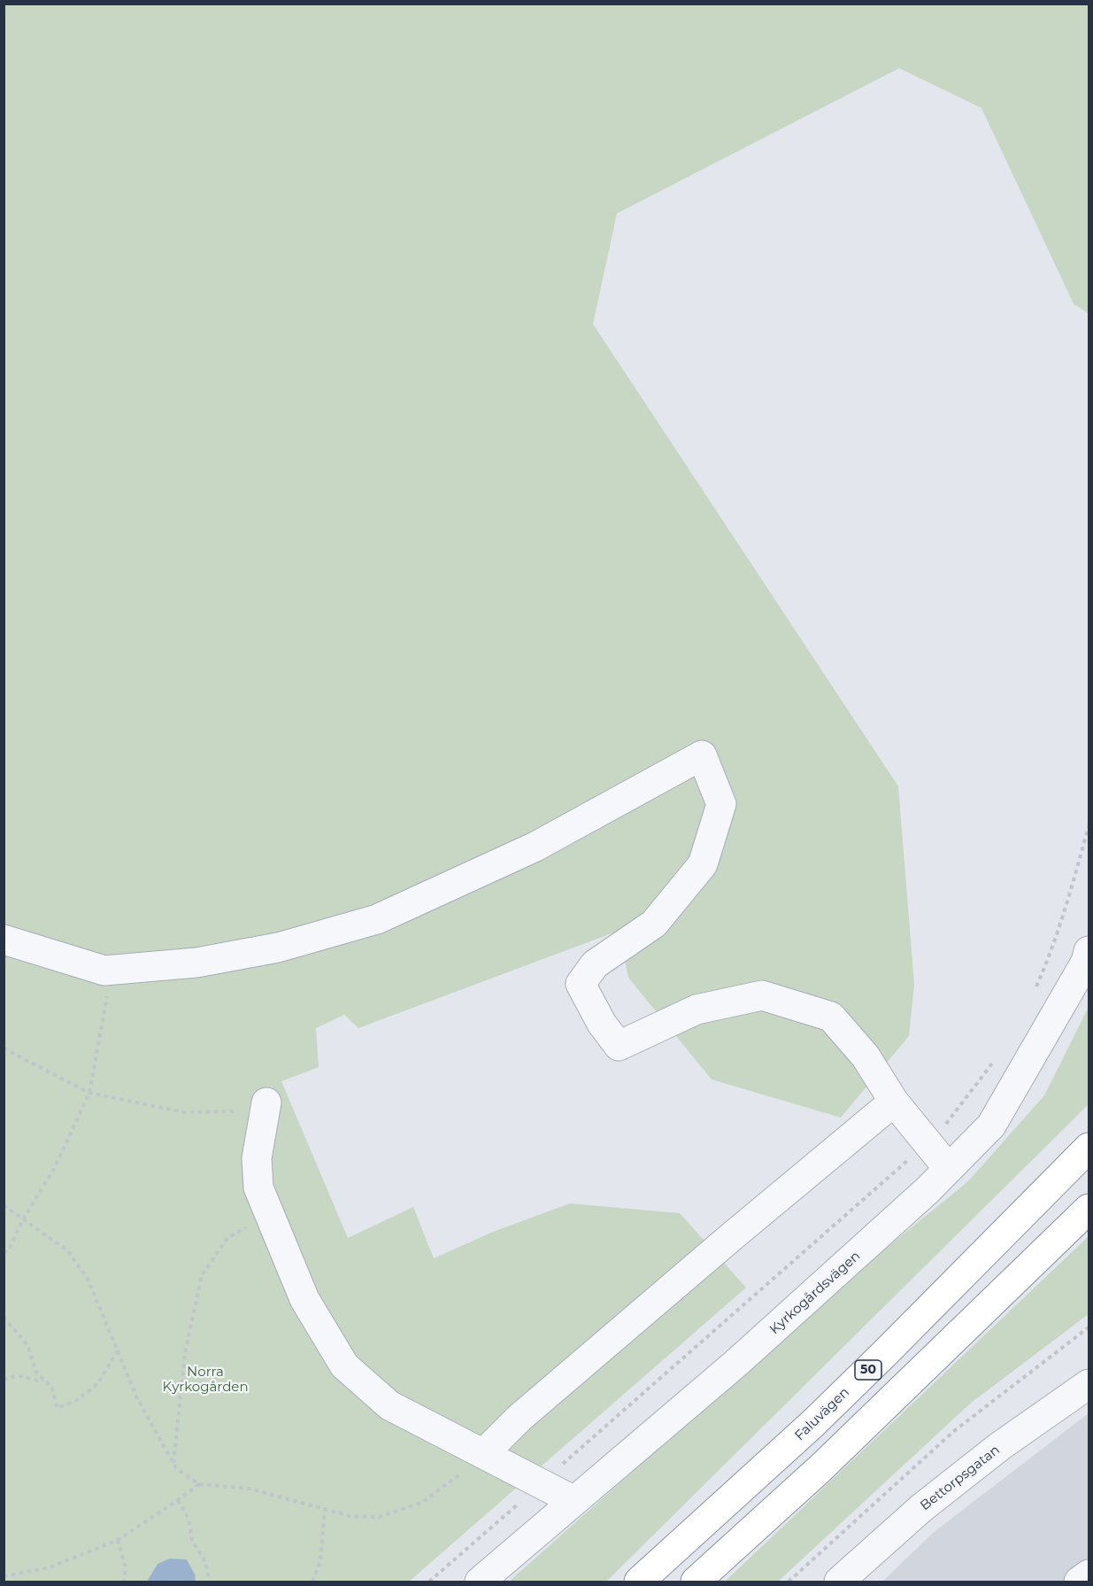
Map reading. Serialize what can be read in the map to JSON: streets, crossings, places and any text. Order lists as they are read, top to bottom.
{
  "streets": {
    "highway": ["50", "Faluvägen"],
    "street": ["Kyrkogårdsvägen", "Bettorpsgatan"]
  },
  "parks": ["Norra Kyrkogården"]
}
